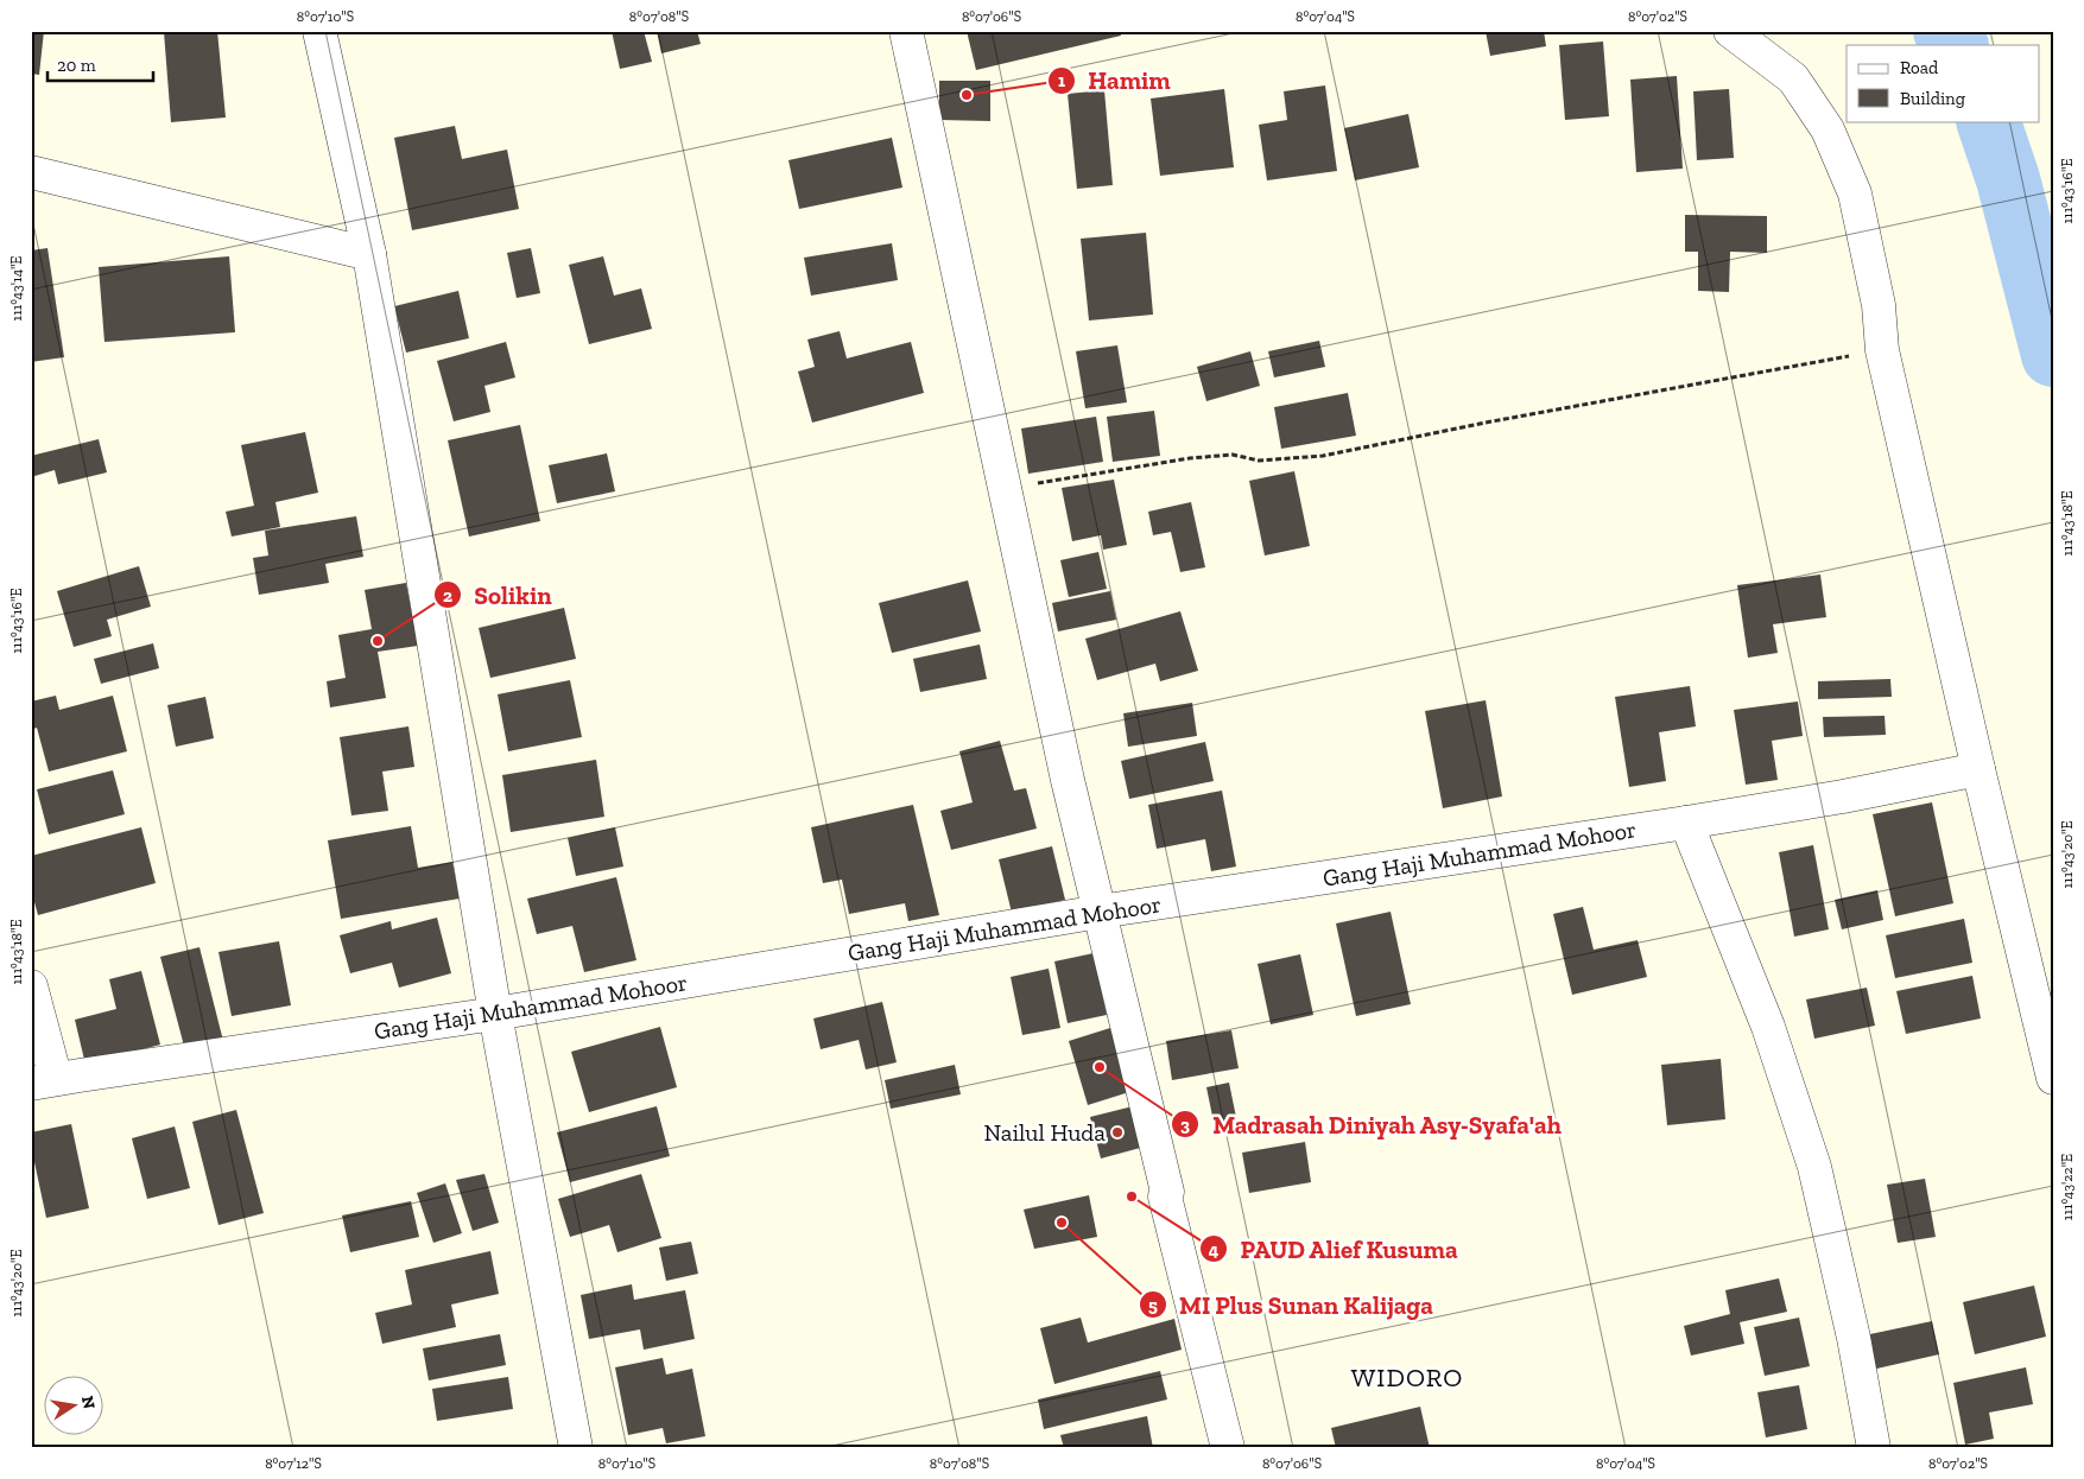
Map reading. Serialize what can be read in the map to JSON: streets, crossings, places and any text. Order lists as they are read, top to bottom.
{
  "streets": {
    "street": ["Gang Haji Muhammad Mohoor"]
  },
  "districts": ["WIDORO"],
  "places": [
    "Hamim",
    "Solikin",
    "Madrasah Diniyah Asy-Syafa'ah",
    "Nailul Huda",
    "PAUD Alief Kusuma",
    "MI Plus Sunan Kalijaga"
  ],
  "legend": ["Road", "Building"],
  "scale_bar": "20 m",
  "north": "right",
  "coordinates": [
    "8°07'10\"S",
    "8°07'08\"S",
    "8°07'06\"S",
    "8°07'04\"S",
    "8°07'02\"S",
    "111°43'16\"E",
    "111°43'14\"E",
    "111°43'18\"E",
    "111°43'20\"E",
    "111°43'22\"E",
    "8°07'12\"S"
  ]
}
